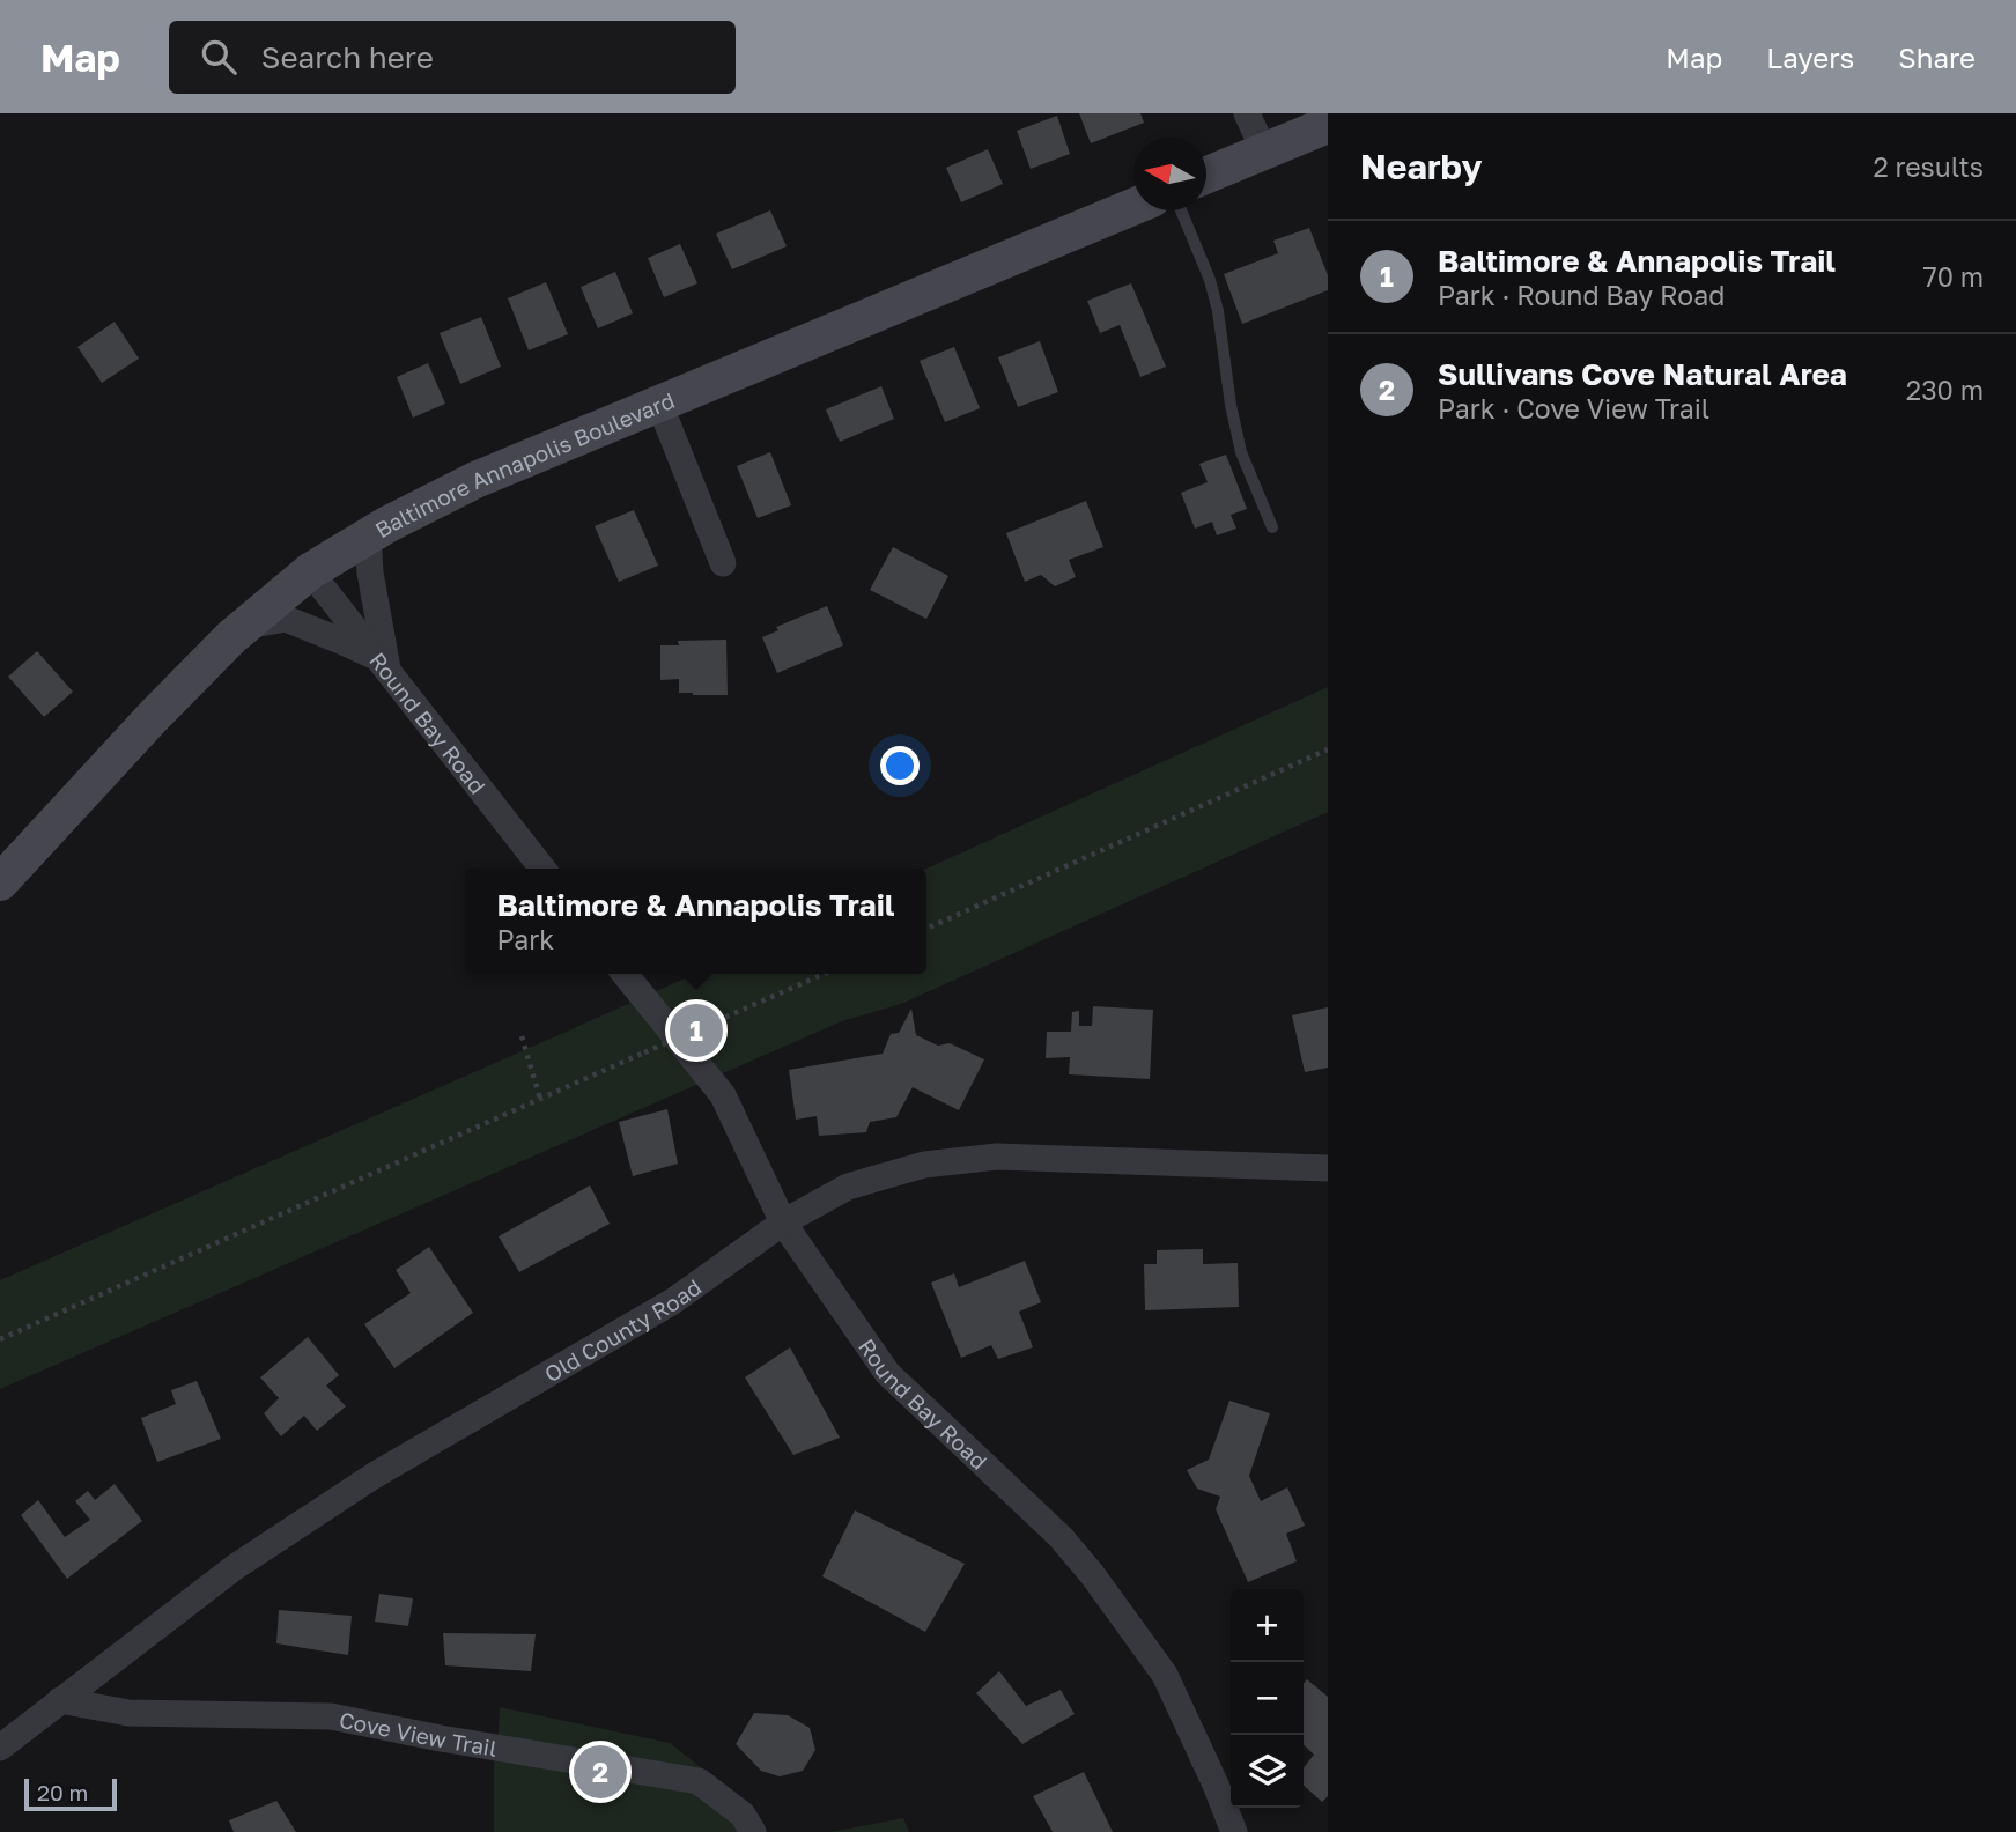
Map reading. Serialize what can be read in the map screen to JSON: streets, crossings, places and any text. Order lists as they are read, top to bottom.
{
  "streets": {
    "street": [
      "Baltimore Annapolis Boulevard",
      "Round Bay Road",
      "Old County Road",
      "Cove View Trail"
    ]
  },
  "crossings": [
    ["Baltimore Annapolis Boulevard", "Round Bay Road"],
    ["Round Bay Road", "Old County Road"],
    ["Old County Road", "Cove View Trail"]
  ],
  "scale_bar": "20 m",
  "north": "left",
  "page": {
    "header": "Map",
    "search": "Search here",
    "nav": ["Map", "Layers", "Share"],
    "heading": ["Nearby", "2 results"],
    "list": [
      {
        "mark": "1",
        "name": "Baltimore & Annapolis Trail",
        "note": "Park · Round Bay Road",
        "value": "70 m"
      },
      {
        "mark": "2",
        "name": "Sullivans Cove Natural Area",
        "note": "Park · Cove View Trail",
        "value": "230 m"
      }
    ],
    "popup": ["Baltimore & Annapolis Trail", "Park"],
    "pins": ["1", "2"],
    "map_buttons": ["+", "−"],
    "scale": "20 m"
  }
}
